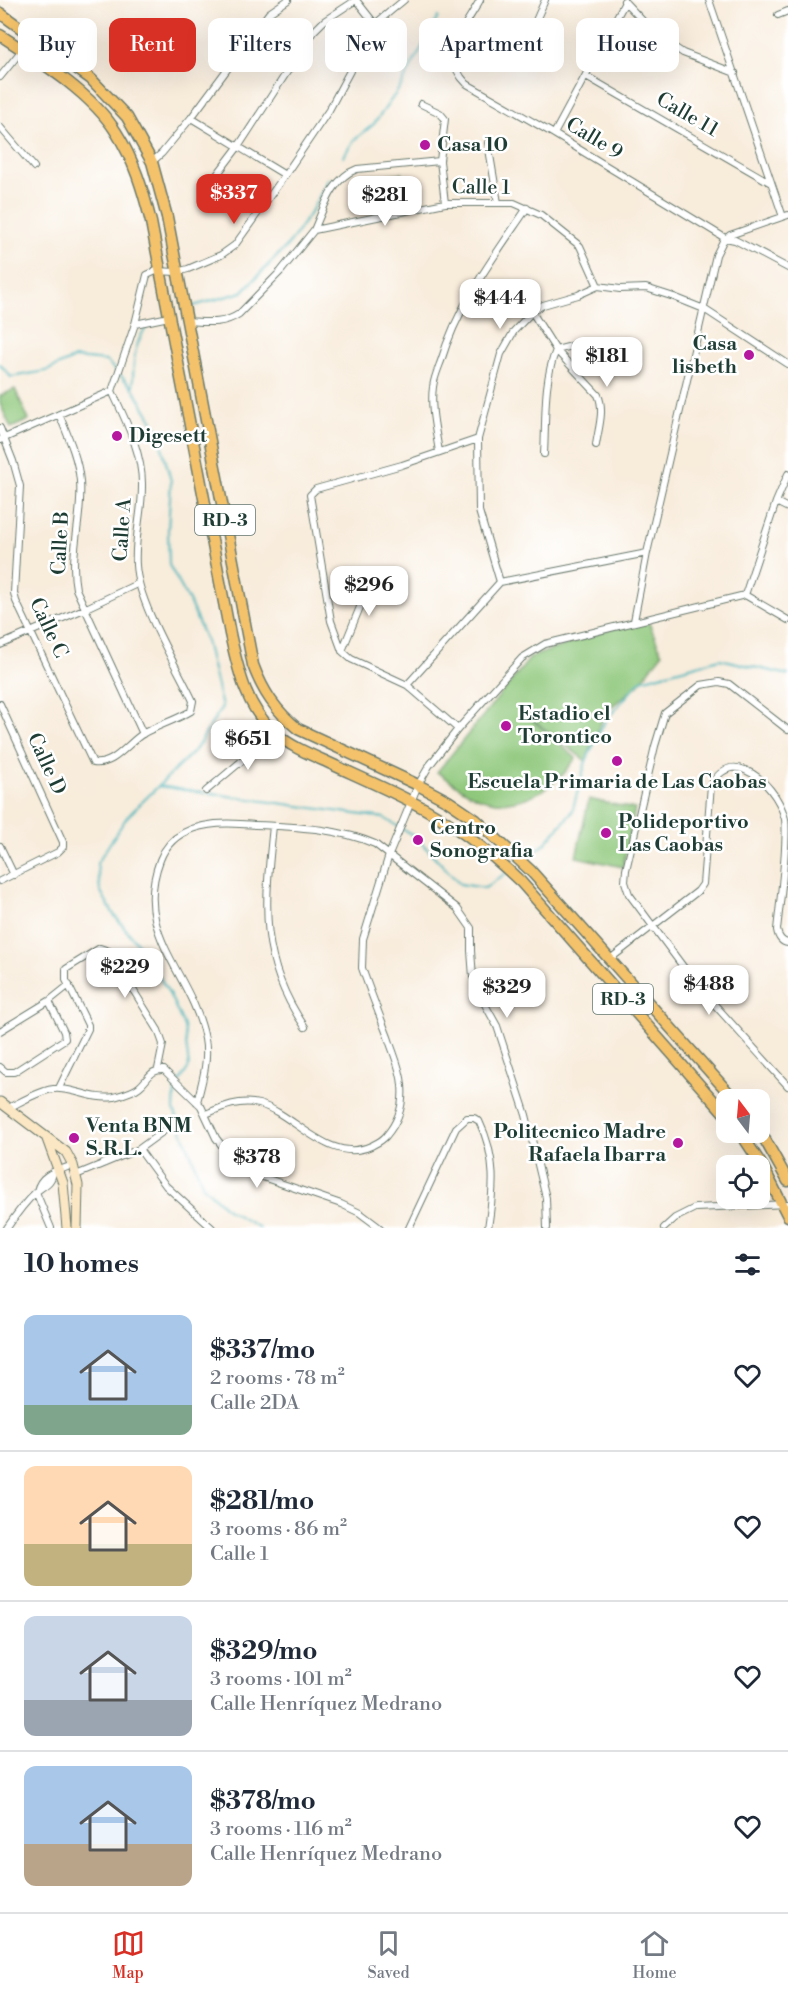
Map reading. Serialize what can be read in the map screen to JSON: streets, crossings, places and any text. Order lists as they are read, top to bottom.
{
  "streets": {
    "main road": ["RD-3"],
    "street": [
      "Calle 11",
      "Calle 9",
      "Calle 1",
      "Calle A",
      "Calle B",
      "Calle C",
      "Calle D"
    ]
  },
  "crossings": [
    ["Calle A", "Calle B"],
    ["Calle A", "Calle C"],
    ["Calle B", "Calle C"]
  ],
  "places": [
    "Casa 10",
    "Casa lisbeth",
    "Digesett",
    "Estadio el Torontico",
    "Escuela Primaria de Las Caobas",
    "Polideportivo Las Caobas",
    "Centro Sonografia",
    "Venta BNM S.R.L.",
    "Politecnico Madre Rafaela Ibarra"
  ],
  "north": "top",
  "page": {
    "chip": [
      "Buy",
      "Rent",
      "Filters",
      "New",
      "Apartment",
      "House"
    ],
    "price": [
      "$337",
      "$281",
      "$444",
      "$181",
      "$296",
      "$651",
      "$229",
      "$488",
      "$329",
      "$378"
    ],
    "heading": "10 homes",
    "list": [
      {
        "name": "$337/mo",
        "note": "2 rooms · 78 m² · Calle 2DA"
      },
      {
        "name": "$281/mo",
        "note": "3 rooms · 86 m² · Calle 1"
      },
      {
        "name": "$329/mo",
        "note": "3 rooms · 101 m² · Calle Henríquez Medrano"
      },
      {
        "name": "$378/mo",
        "note": "3 rooms · 116 m² · Calle Henríquez Medrano"
      }
    ],
    "tabs": ["Map", "Saved", "Home"]
  }
}
